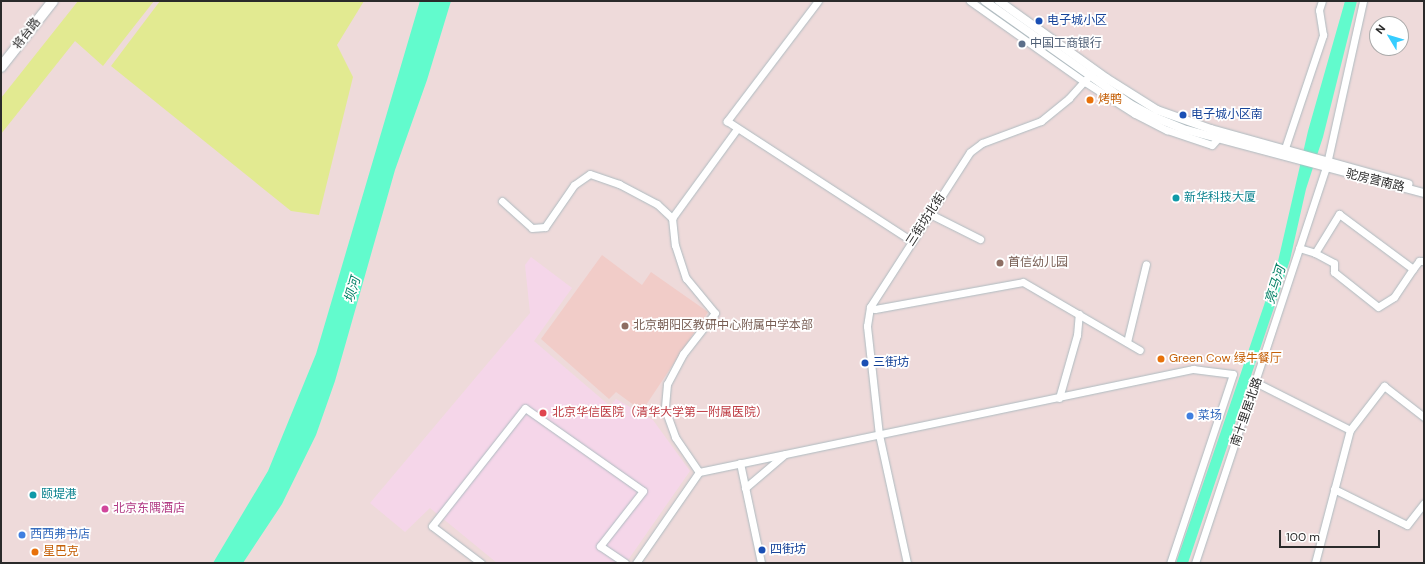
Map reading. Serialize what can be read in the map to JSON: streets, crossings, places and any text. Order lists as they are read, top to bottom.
{
  "streets": {
    "main road": ["将台路"],
    "street": ["驼房营南路", "三街坊北街", "南十里居北路"]
  },
  "crossings": [
    ["驼房营南路", "南十里居北路"]
  ],
  "water": ["亮马河", "坝河"],
  "places": [
    "电子城小区",
    "中国工商银行",
    "烤鸭",
    "电子城小区南",
    "新华科技大厦",
    "首信幼儿园",
    "北京朝阳区教研中心附属中学本部",
    "Green Cow 绿牛餐厅",
    "三街坊",
    "北京华信医院（清华大学第一附属医院）",
    "菜场",
    "颐堤港",
    "北京东隅酒店",
    "西西弗书店",
    "四街坊",
    "星巴克"
  ],
  "scale_bar": "100 m",
  "north": "top left"
}
